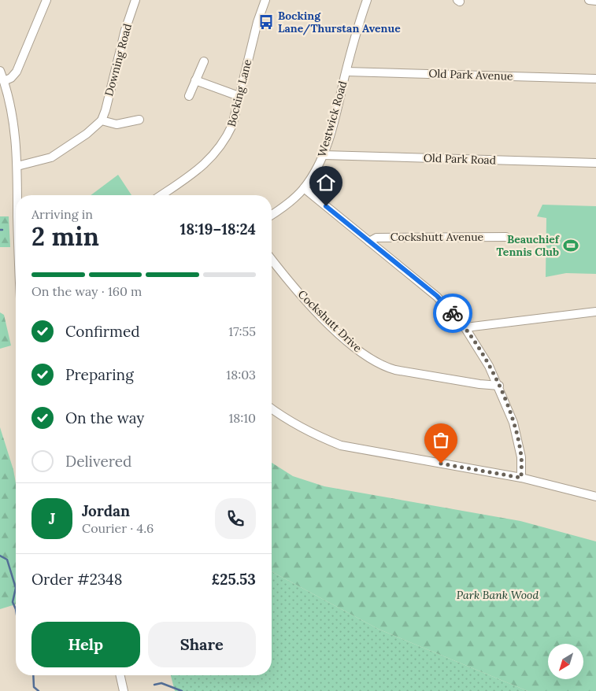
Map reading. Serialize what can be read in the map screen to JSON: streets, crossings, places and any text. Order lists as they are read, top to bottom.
{
  "streets": {
    "street": [
      "Downing Road",
      "Old Park Avenue",
      "Bocking Lane",
      "Westwick Road",
      "Old Park Road",
      "Cockshutt Avenue",
      "Cockshutt Drive"
    ]
  },
  "crossings": [
    ["Old Park Avenue", "Westwick Road"],
    ["Westwick Road", "Old Park Road"]
  ],
  "parks": ["Park Bank Wood"],
  "places": {
    "bus stop": ["Bocking Lane/Thurstan Avenue"],
    "sports": ["Beauchief Tennis Club"]
  },
  "north": "bottom left",
  "page": {
    "heading": ["2 min", "Arriving in", "18:19–18:24"],
    "panel": [
      "Jordan",
      "Courier · 4.6",
      "Order #2348",
      "£25.53"
    ],
    "bar": "On the way · 160 m",
    "list": [
      ["Confirmed", "17:55"],
      ["Preparing", "18:03"],
      ["On the way", "18:10"],
      "Delivered"
    ],
    "round": "J",
    "buttons": ["Help", "Share"]
  }
}
